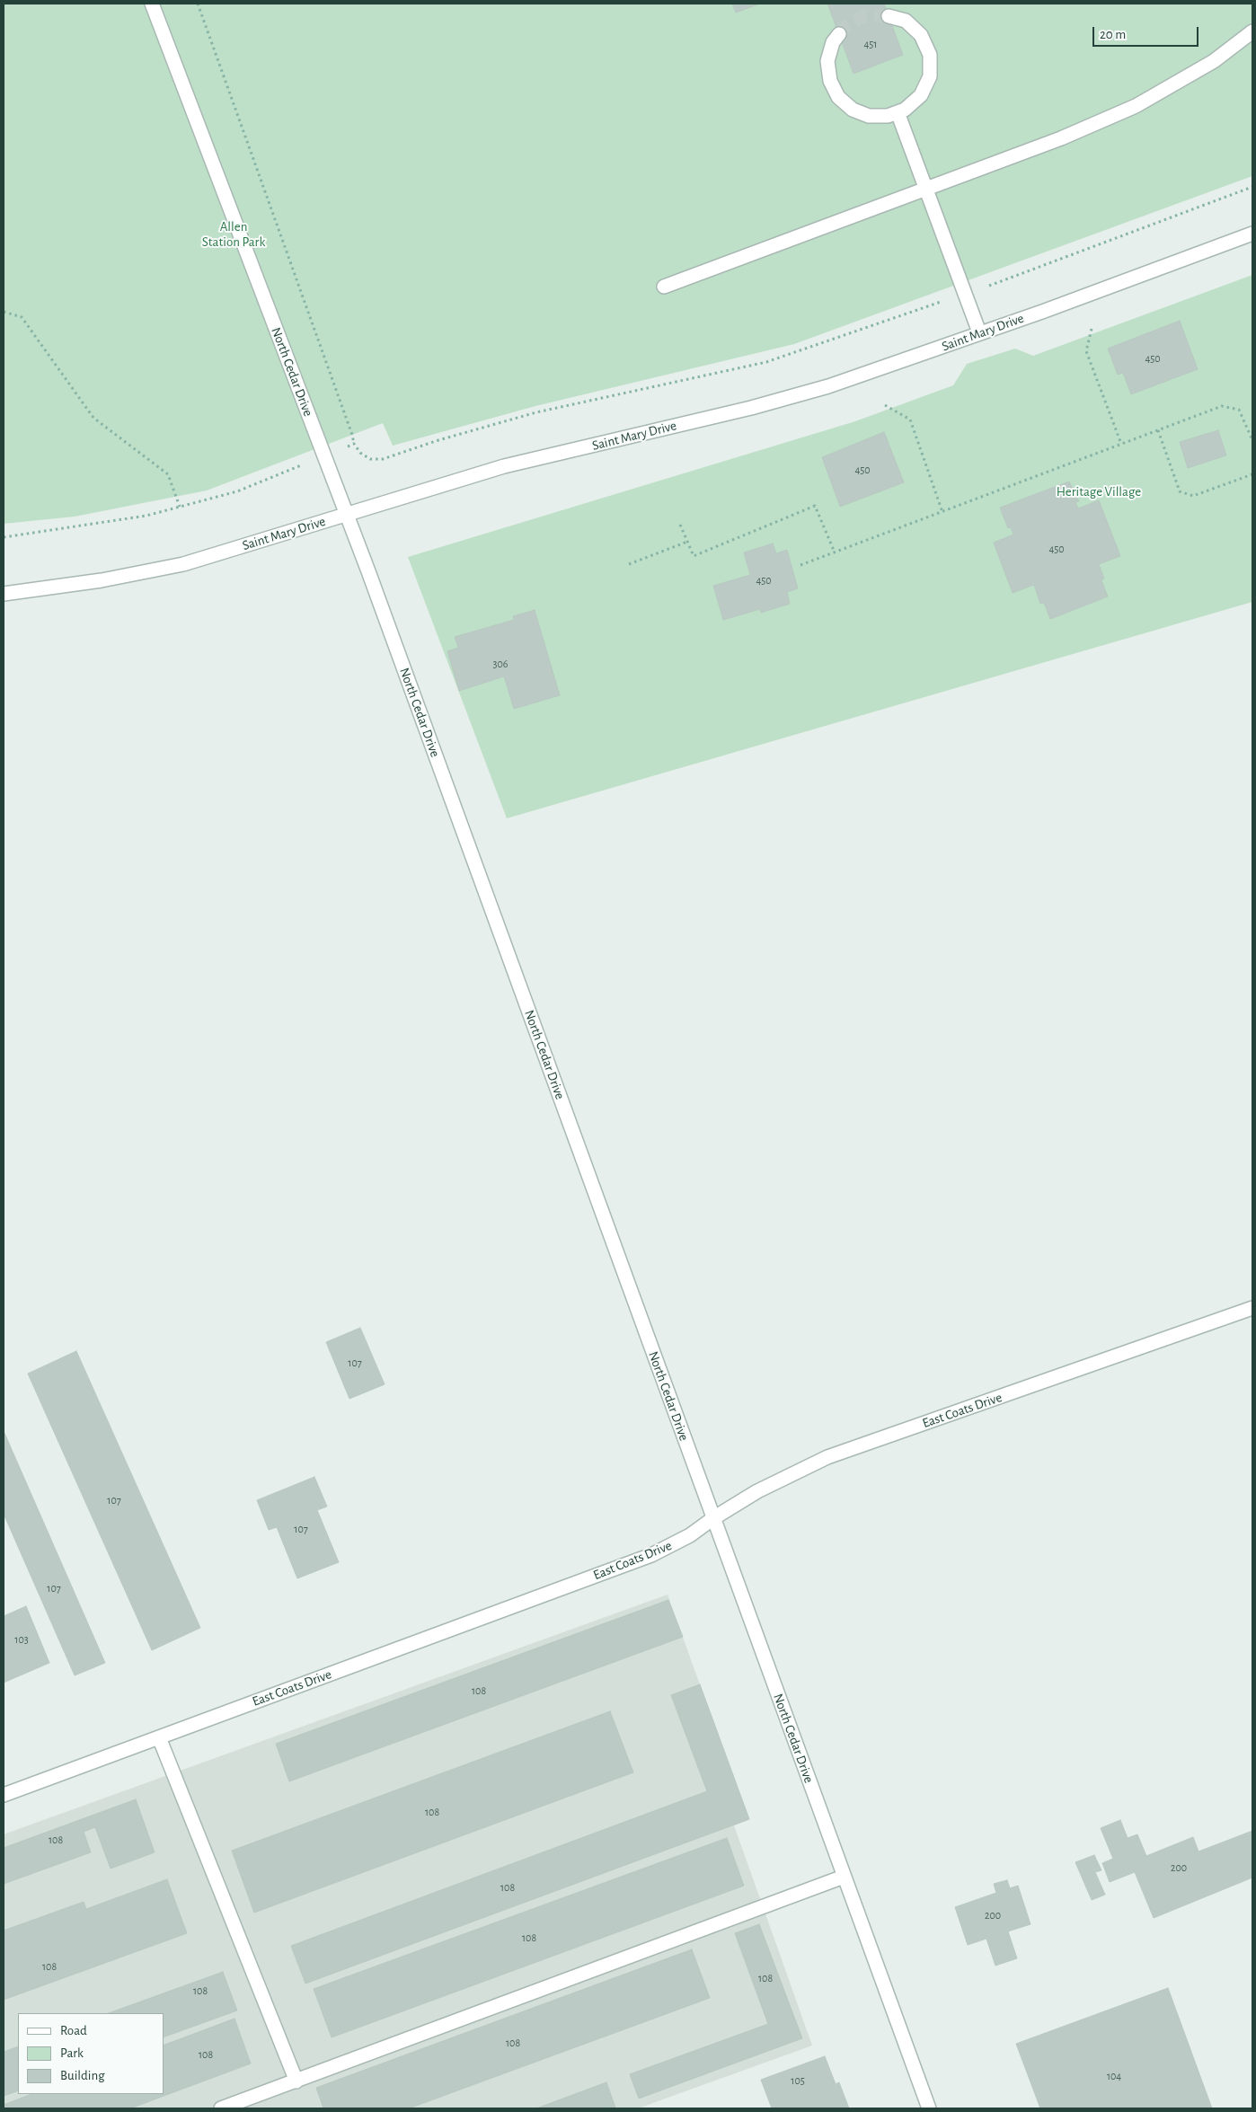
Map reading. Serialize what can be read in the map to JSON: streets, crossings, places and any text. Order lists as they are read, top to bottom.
{
  "streets": {
    "street": ["Saint Mary Drive", "North Cedar Drive", "East Coats Drive"]
  },
  "crossings": [
    ["Saint Mary Drive", "North Cedar Drive"],
    ["North Cedar Drive", "East Coats Drive"]
  ],
  "parks": ["Allen Station Park", "Heritage Village"],
  "house_numbers": [
    "451",
    "450",
    "450",
    "450",
    "450",
    "306",
    "107",
    "107",
    "107",
    "107",
    "103",
    "108",
    "108",
    "108",
    "200",
    "108",
    "200",
    "108",
    "108",
    "108",
    "108",
    "108",
    "108",
    "104",
    "105"
  ],
  "legend": ["Road", "Park", "Building"],
  "scale_bar": "20 m"
}
